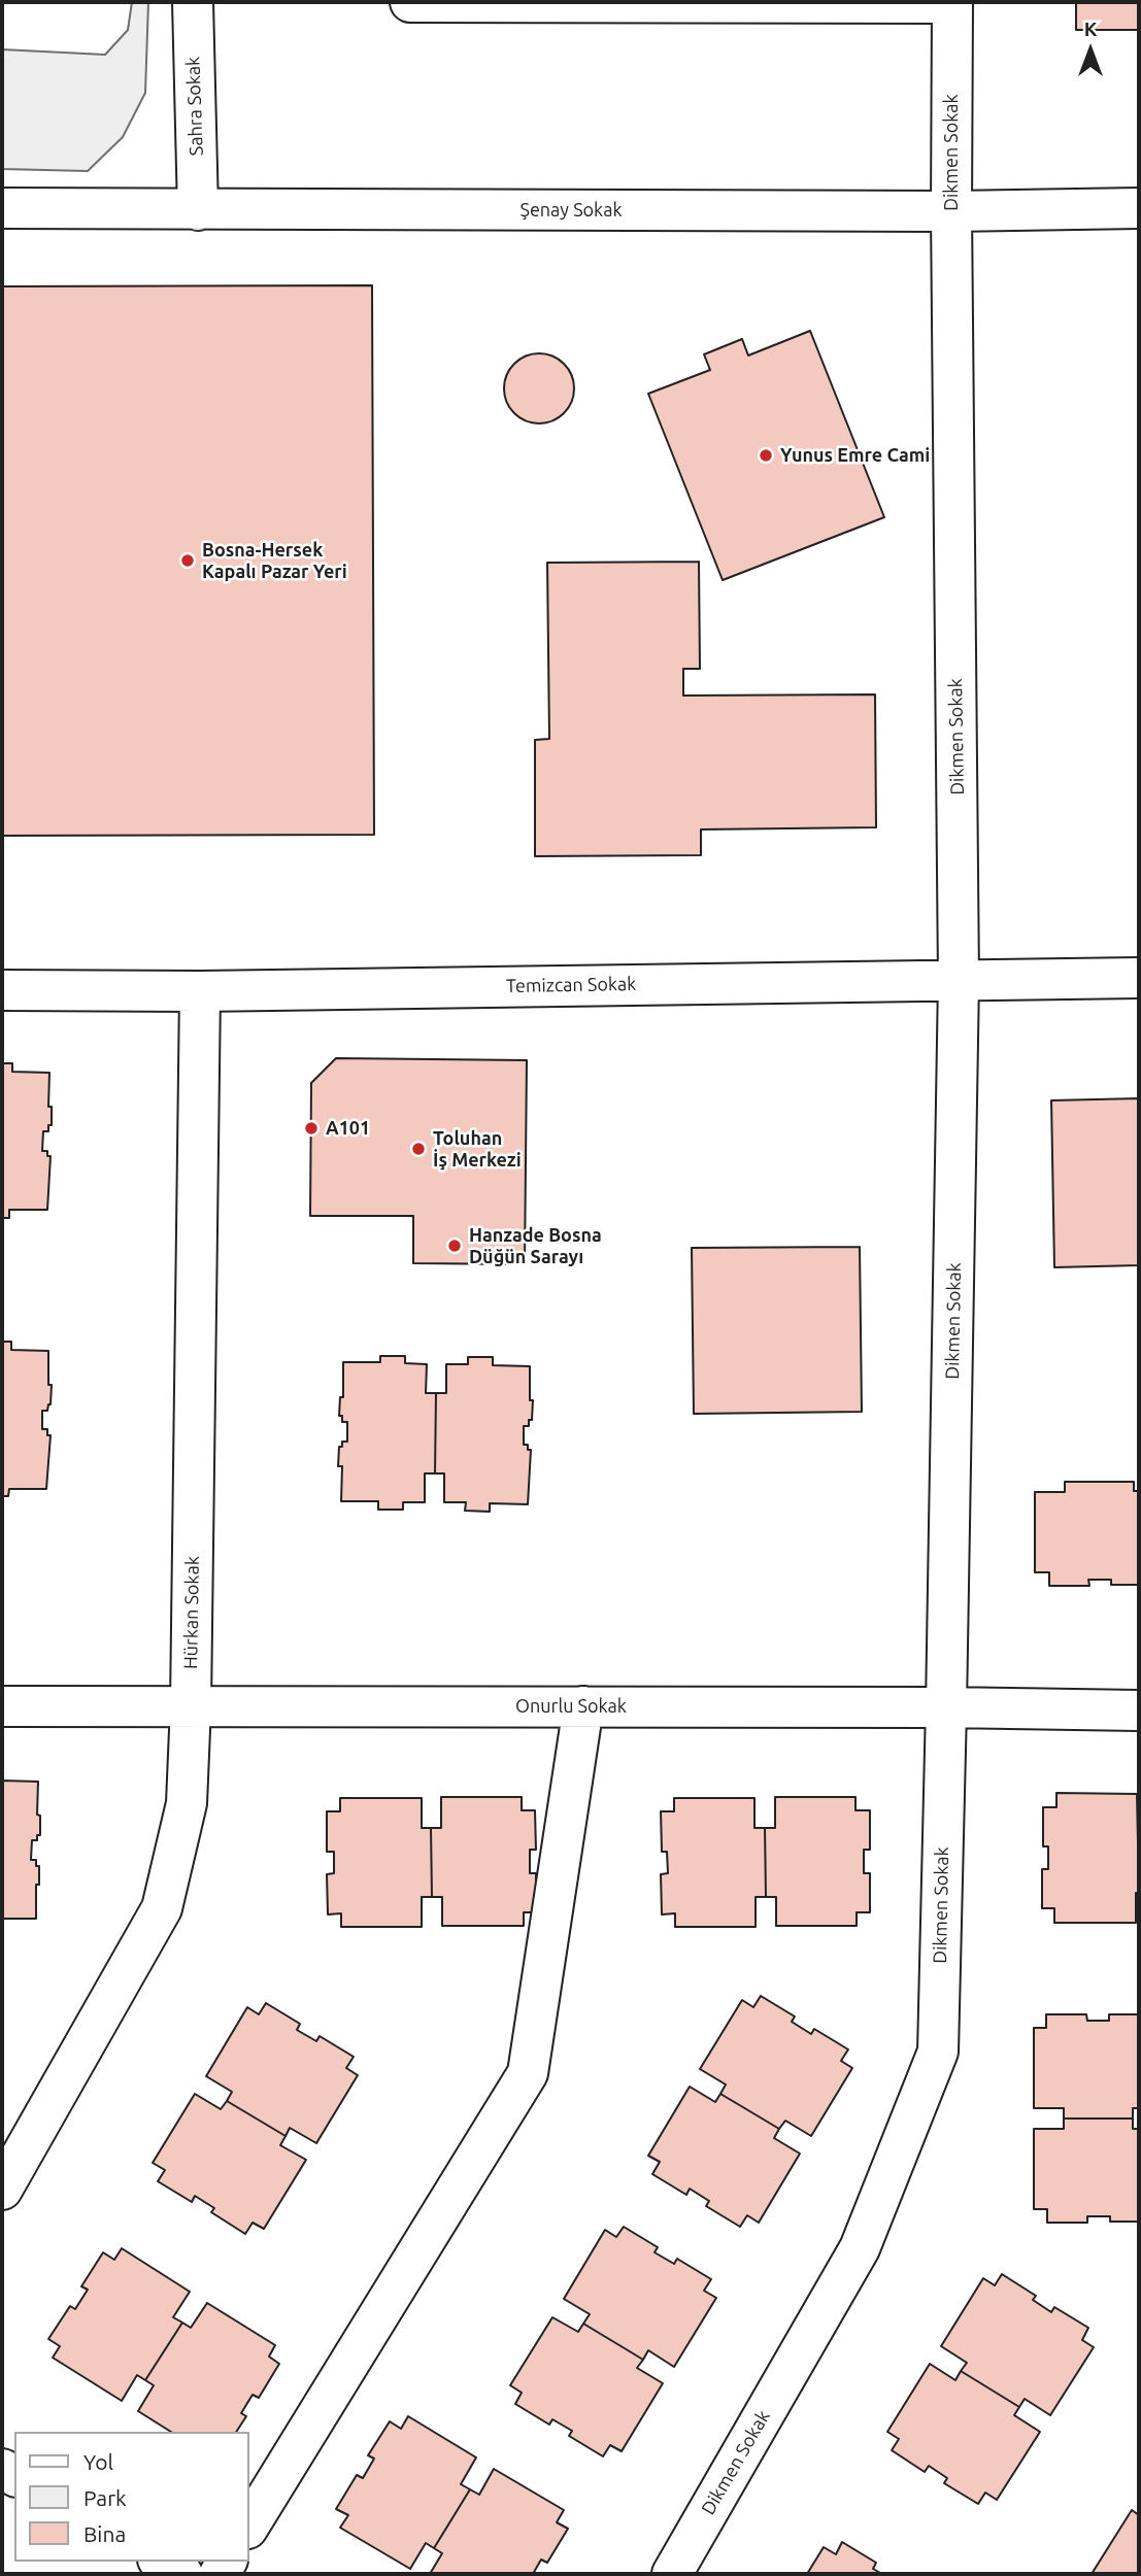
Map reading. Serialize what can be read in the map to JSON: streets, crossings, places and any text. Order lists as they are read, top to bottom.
{
  "streets": {
    "street": [
      "Sahra Sokak",
      "Dikmen Sokak",
      "Şenay Sokak",
      "Temizcan Sokak",
      "Hürkan Sokak",
      "Onurlu Sokak"
    ]
  },
  "crossings": [
    ["Sahra Sokak", "Şenay Sokak"],
    ["Dikmen Sokak", "Şenay Sokak"],
    ["Dikmen Sokak", "Temizcan Sokak"],
    ["Dikmen Sokak", "Onurlu Sokak"],
    ["Temizcan Sokak", "Hürkan Sokak"],
    ["Hürkan Sokak", "Onurlu Sokak"]
  ],
  "places": [
    "Yunus Emre Cami",
    "Bosna-Hersek Kapalı Pazar Yeri",
    "A101",
    "Toluhan İş Merkezi",
    "Hanzade Bosna Düğün Sarayı"
  ],
  "legend": ["Yol", "Park", "Bina"],
  "north": "top"
}
